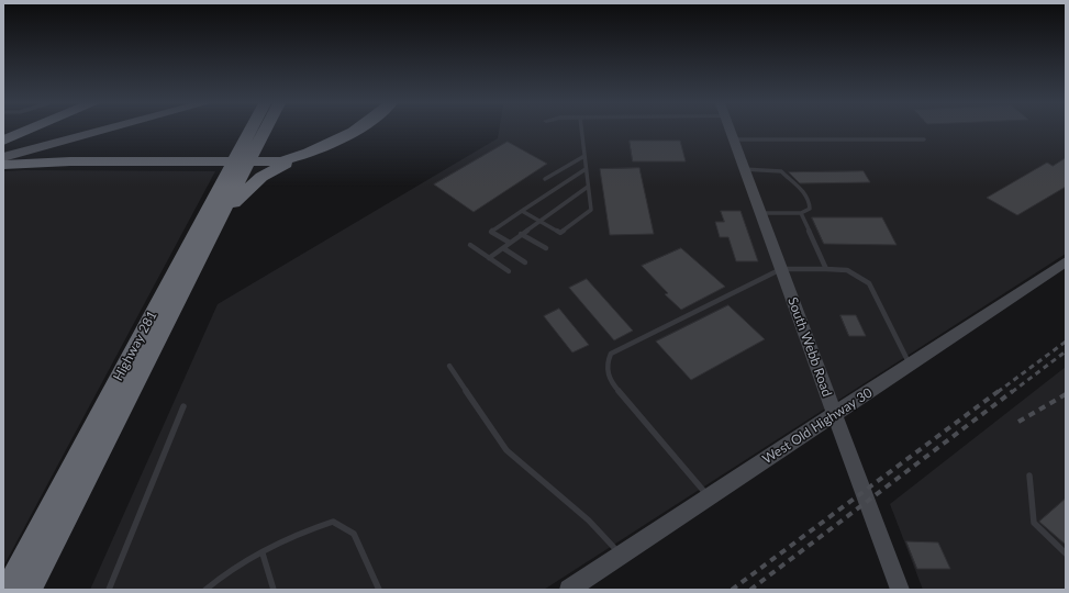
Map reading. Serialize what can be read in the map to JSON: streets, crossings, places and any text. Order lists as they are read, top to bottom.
{
  "streets": {
    "highway": ["Highway 281"],
    "street": ["South Webb Road", "West Old Highway 30"]
  },
  "crossings": [
    ["South Webb Road", "West Old Highway 30"]
  ]
}
